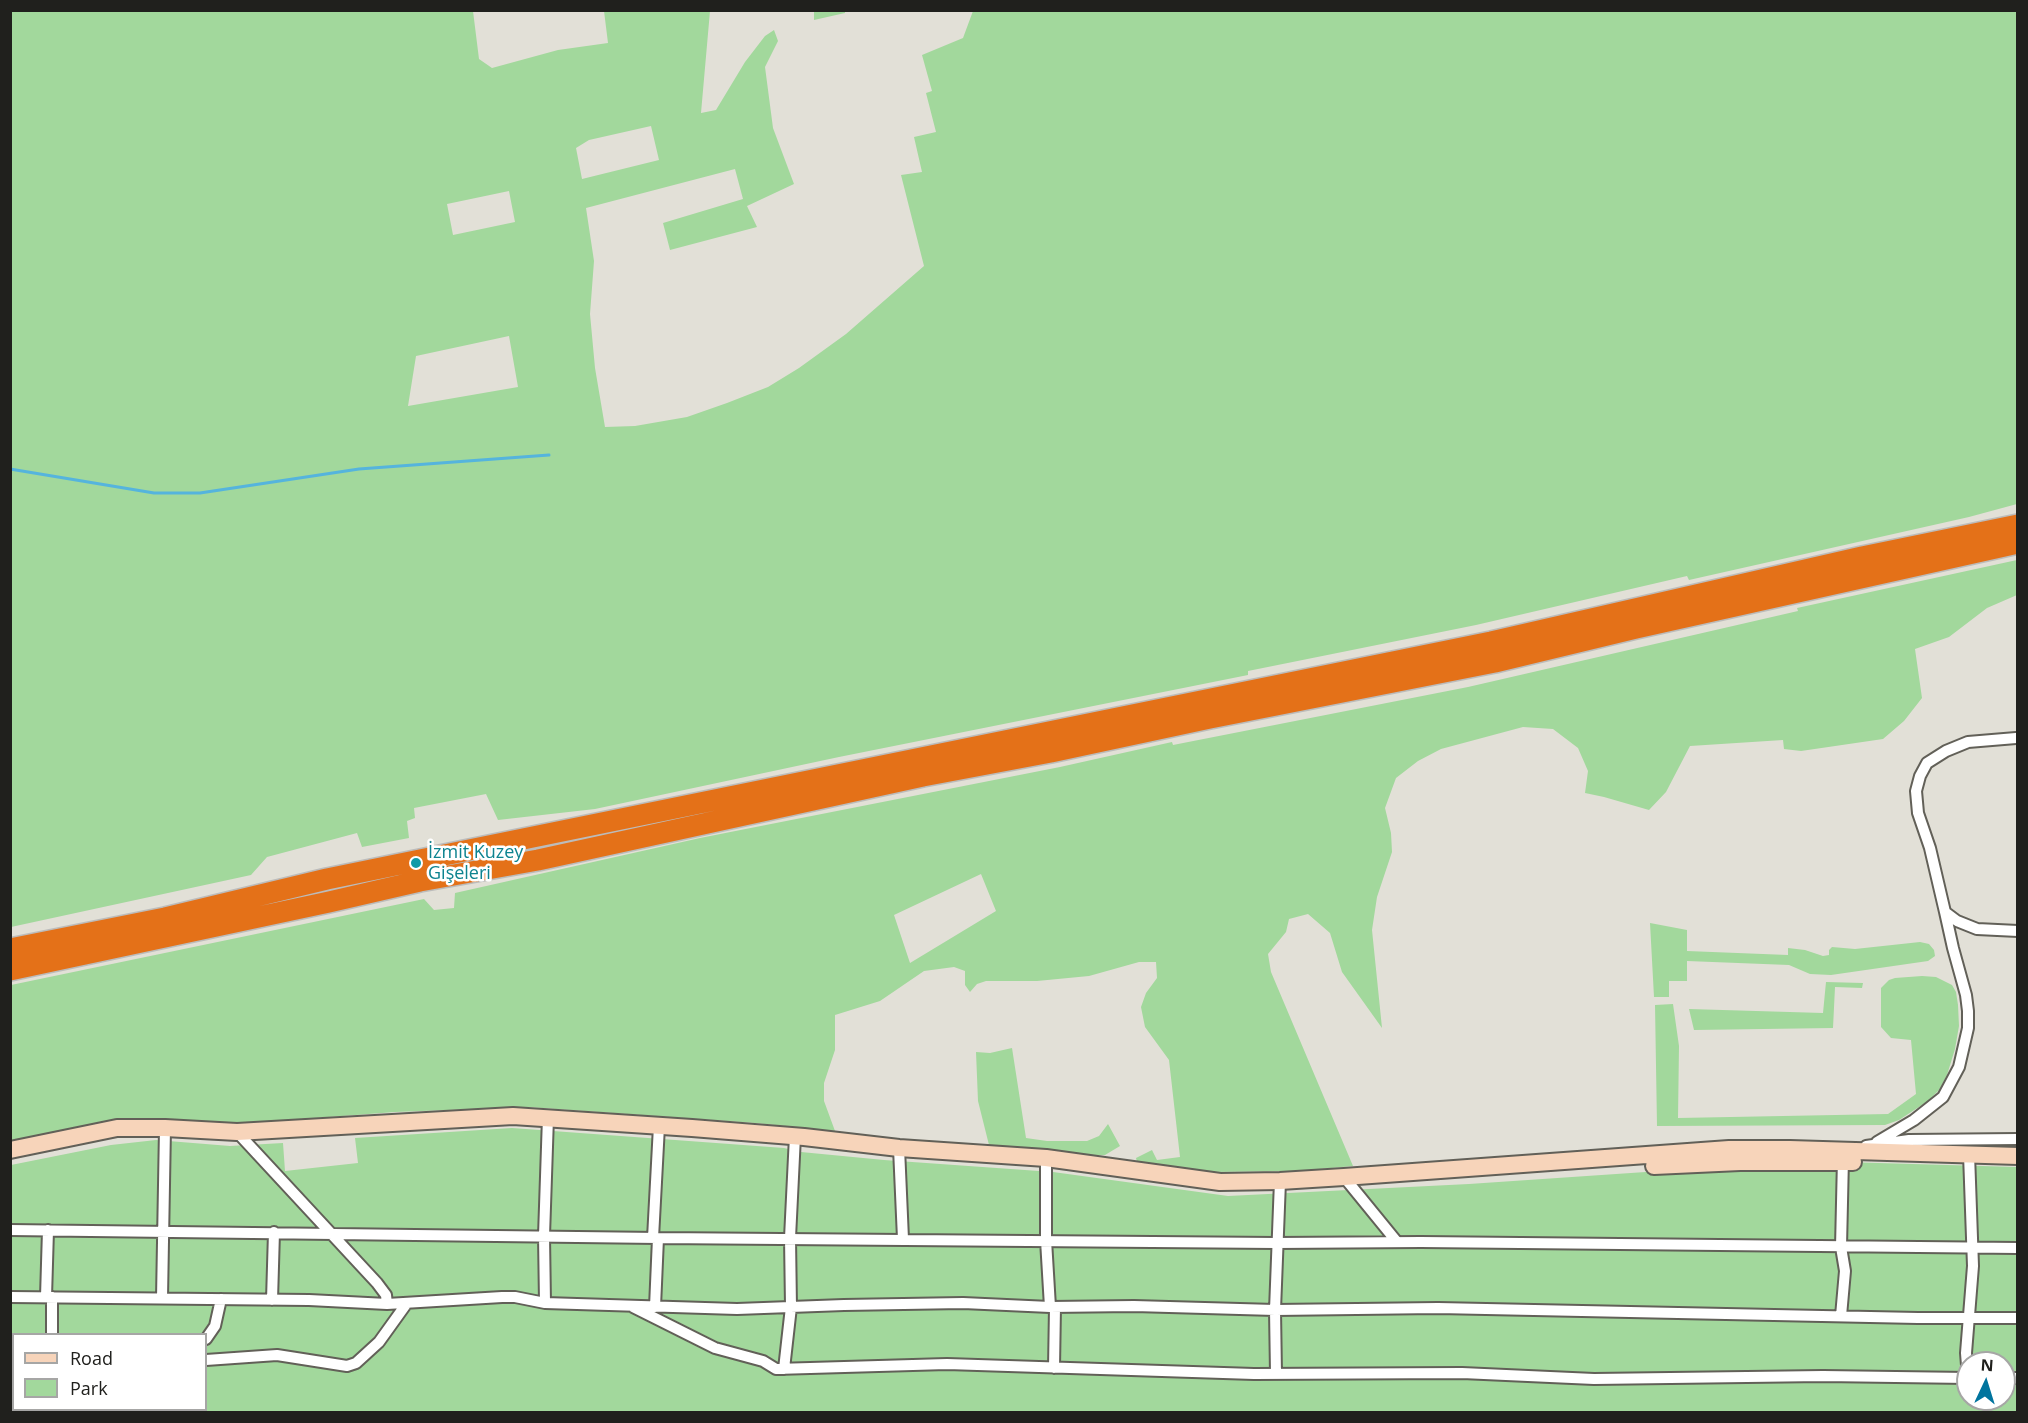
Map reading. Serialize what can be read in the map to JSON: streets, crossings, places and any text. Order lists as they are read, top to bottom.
{
  "places": ["İzmit Kuzey Gişeleri"],
  "legend": ["Road", "Park"],
  "north": "top"
}
